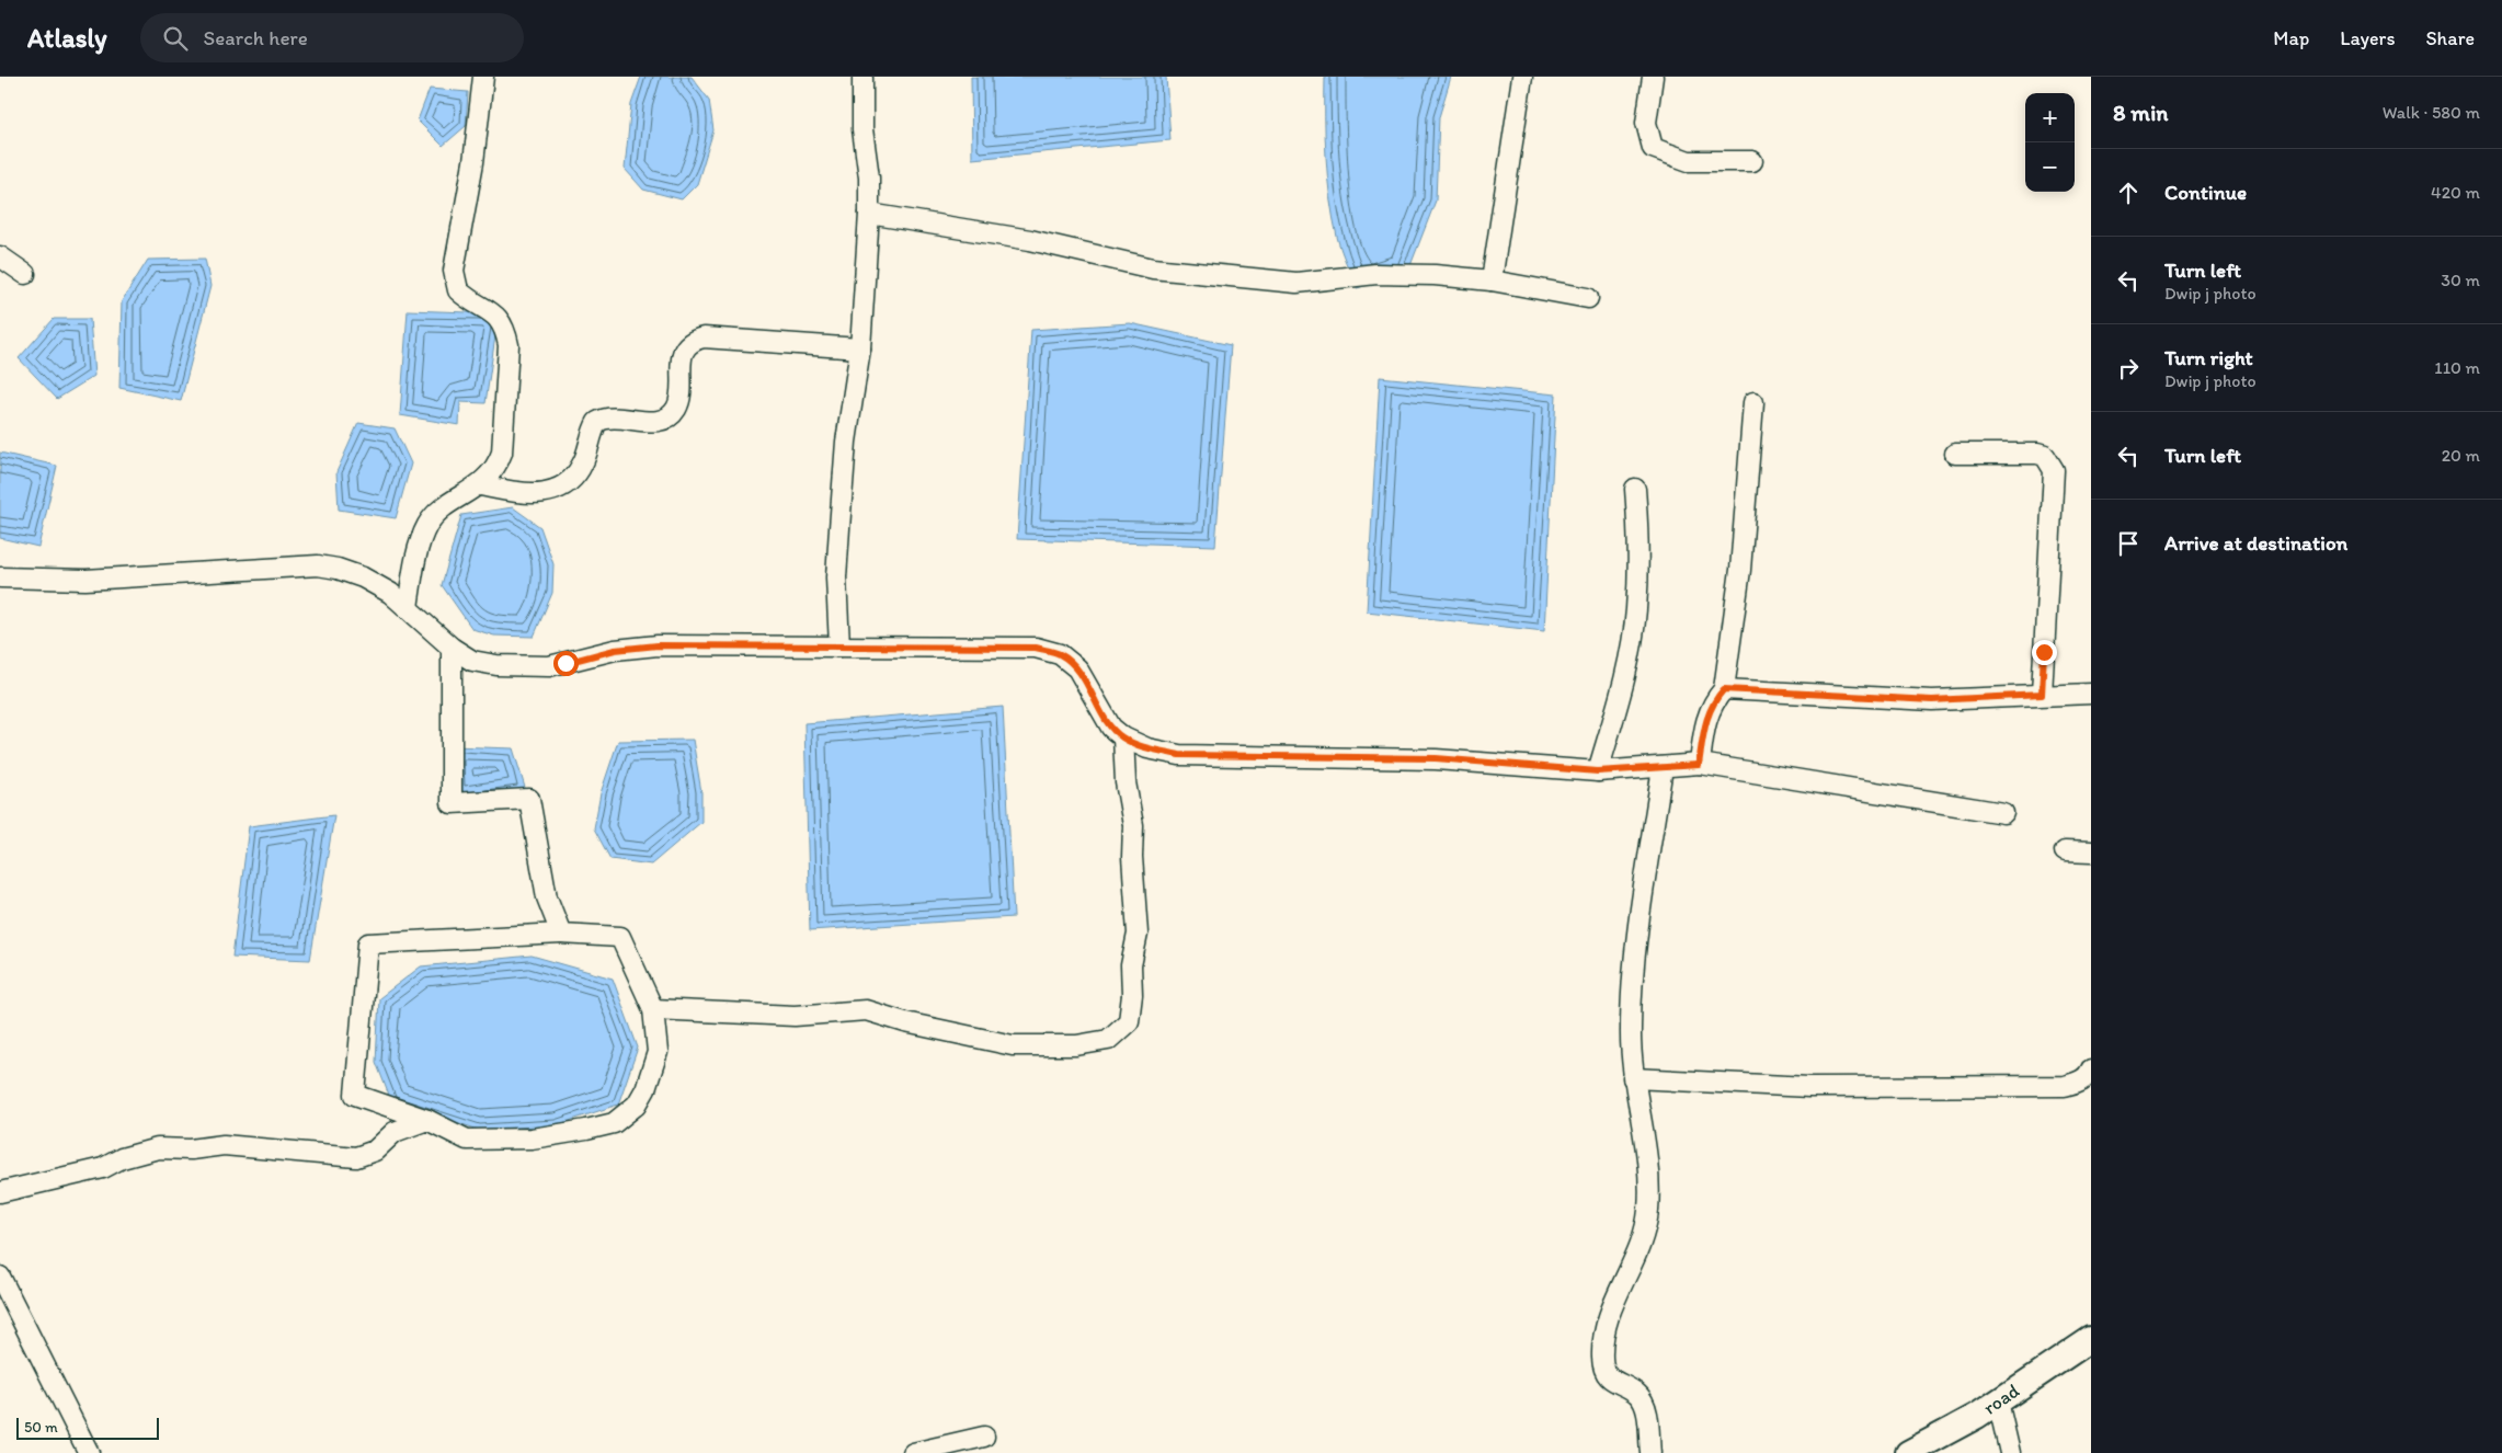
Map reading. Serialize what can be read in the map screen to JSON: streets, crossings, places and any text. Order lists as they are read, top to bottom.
{
  "streets": {
    "main road": ["road"]
  },
  "scale_bar": "50 m",
  "page": {
    "header": "Atlasly",
    "search": "Search here",
    "nav": ["Map", "Layers", "Share"],
    "heading": ["8 min", "Walk · 580 m"],
    "map_buttons": ["+", "−"],
    "list": [
      ["Continue", "420 m"],
      ["Turn left", "Dwip j photo", "30 m"],
      ["Turn right", "Dwip j photo", "110 m"],
      ["Turn left", "20 m"],
      "Arrive at destination"
    ],
    "scale": "50 m"
  }
}
